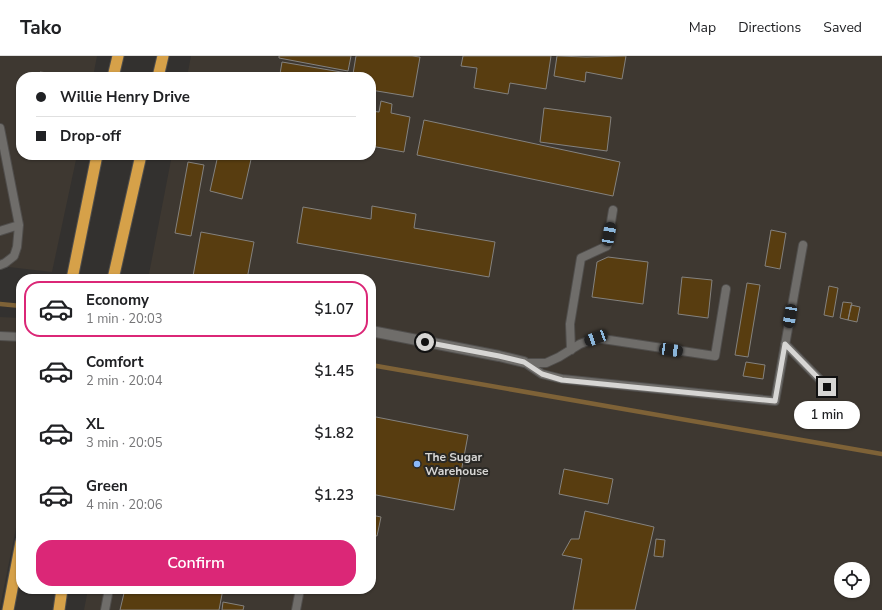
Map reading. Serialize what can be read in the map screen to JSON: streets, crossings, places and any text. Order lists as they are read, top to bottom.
{
  "places": ["The Sugar Warehouse"],
  "page": {
    "header": "Tako",
    "nav": ["Map", "Directions", "Saved"],
    "banner": ["Willie Henry Drive", "Drop-off"],
    "list": [
      {
        "name": "Economy",
        "note": "1 min · 20:03",
        "value": "$1.07"
      },
      {
        "name": "Comfort",
        "note": "2 min · 20:04",
        "value": "$1.45"
      },
      {
        "name": "XL",
        "note": "3 min · 20:05",
        "value": "$1.82"
      },
      {
        "name": "Green",
        "note": "4 min · 20:06",
        "value": "$1.23"
      }
    ],
    "bubble": "1 min",
    "buttons": "Confirm"
  }
}
